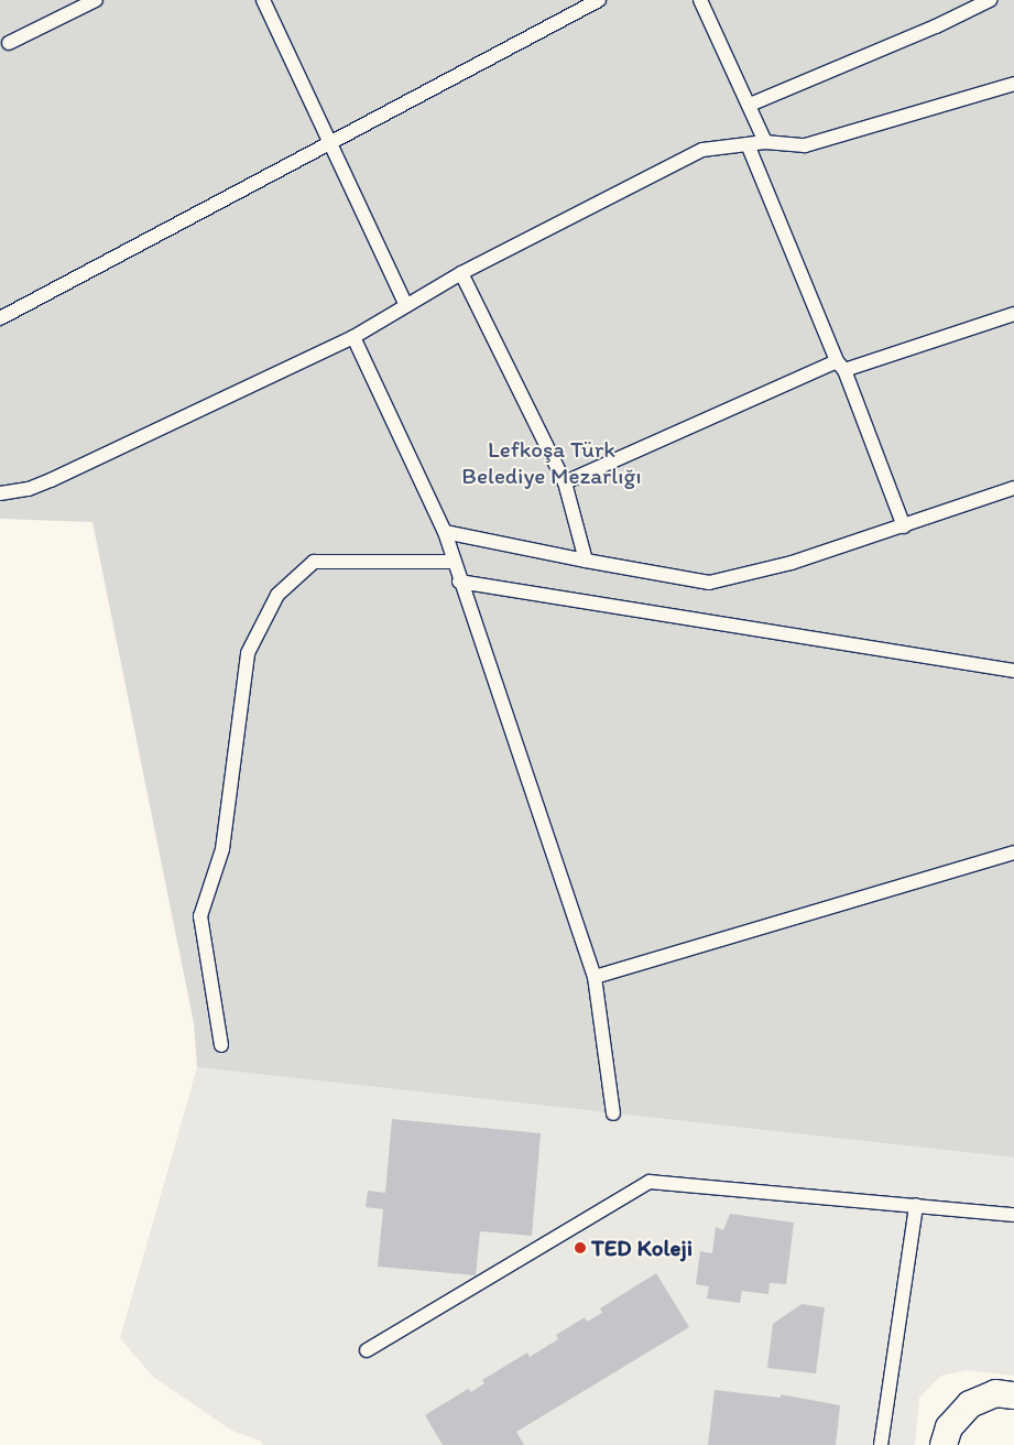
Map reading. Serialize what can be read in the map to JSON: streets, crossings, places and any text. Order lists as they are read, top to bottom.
{
  "parks": ["Lefkoşa Türk Belediye Mezarlığı"],
  "places": ["TED Koleji"]
}
